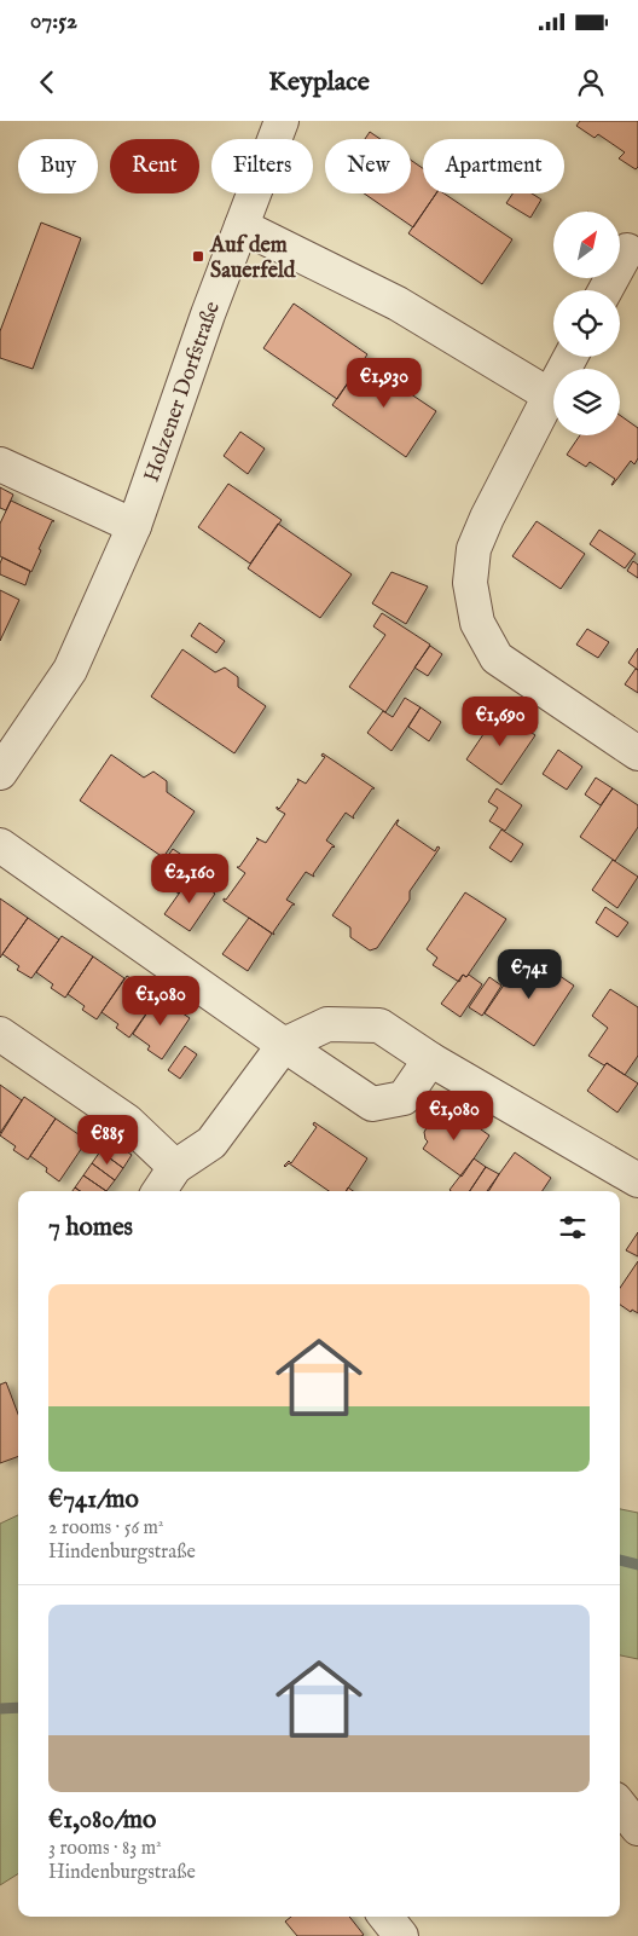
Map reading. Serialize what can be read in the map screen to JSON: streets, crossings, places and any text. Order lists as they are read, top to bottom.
{
  "streets": {
    "street": ["Holzener Dorfstraße"]
  },
  "places": {
    "transit": ["Auf dem Sauerfeld"]
  },
  "north": "top right",
  "page": {
    "status": "07:52",
    "header": "Keyplace",
    "chip": [
      "Buy",
      "Rent",
      "Filters",
      "New",
      "Apartment"
    ],
    "price": [
      "€1,930",
      "€1,690",
      "€2,160",
      "€741",
      "€1,080",
      "€1,080",
      "€885"
    ],
    "heading": "7 homes",
    "list": [
      {
        "name": "€741/mo",
        "note": "2 rooms · 56 m² · Hindenburgstraße"
      },
      {
        "name": "€1,080/mo",
        "note": "3 rooms · 83 m² · Hindenburgstraße"
      }
    ]
  }
}
